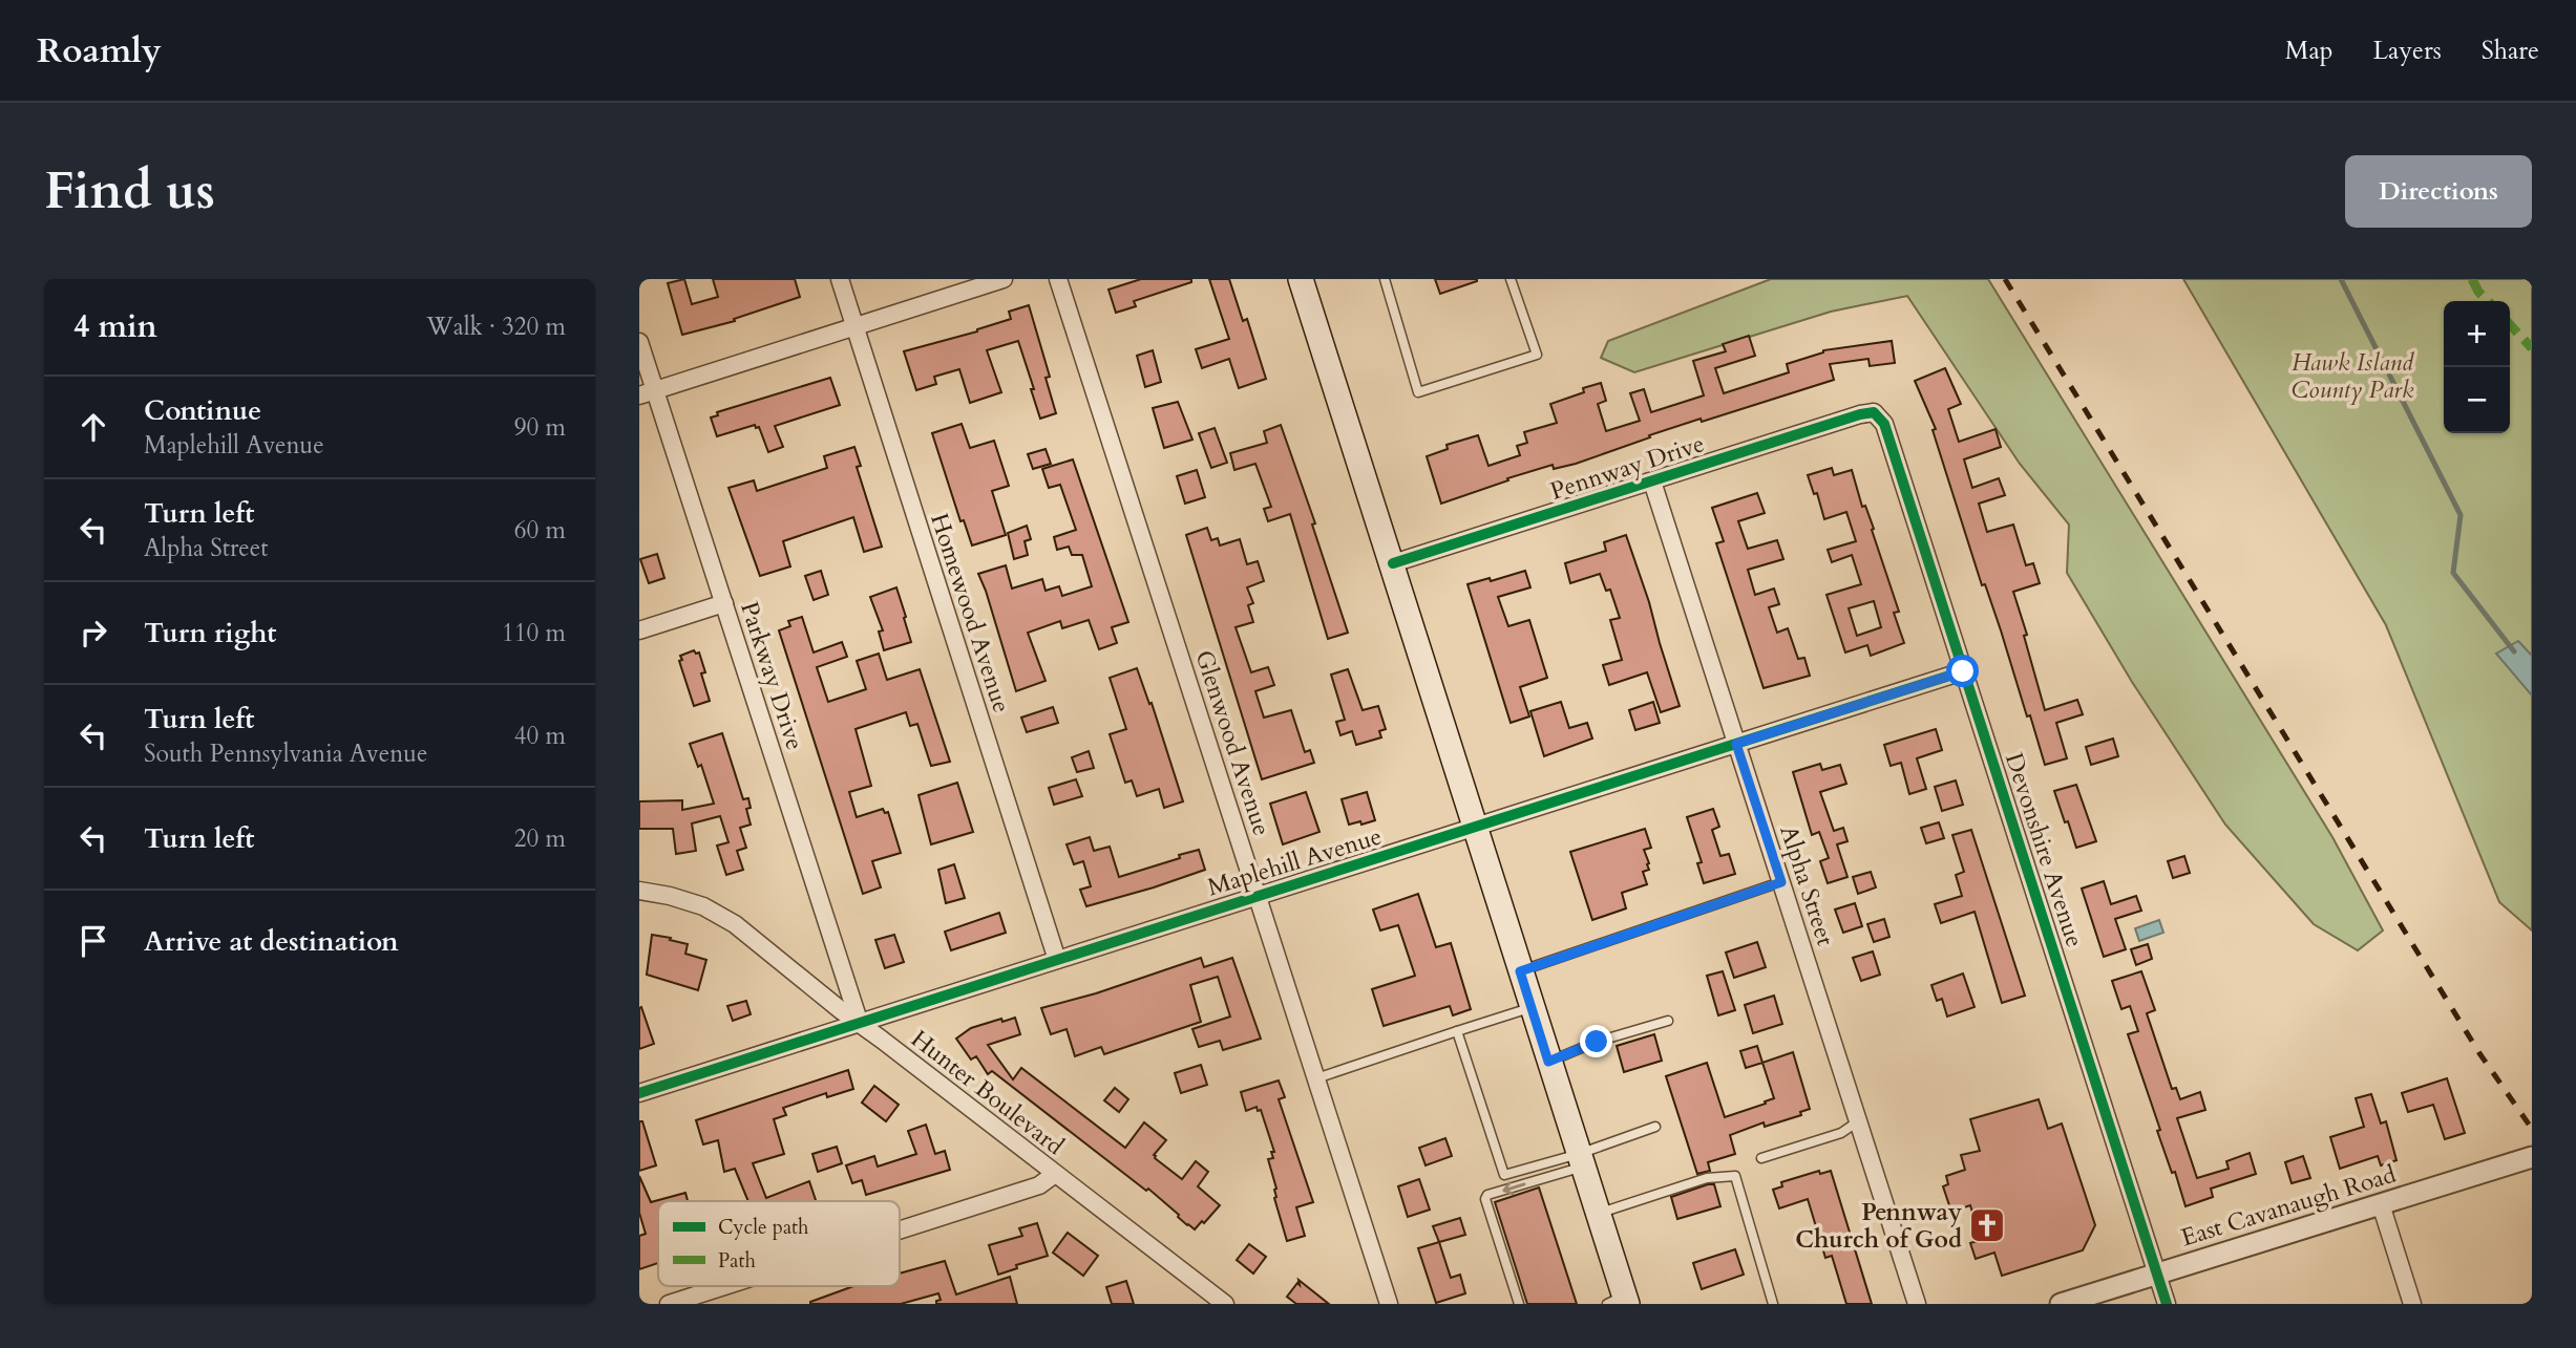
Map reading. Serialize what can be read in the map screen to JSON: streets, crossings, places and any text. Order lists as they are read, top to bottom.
{
  "streets": {
    "street": [
      "Pennway Drive",
      "Homewood Avenue",
      "Parkway Drive",
      "Glenwood Avenue",
      "Devonshire Avenue",
      "Maplehill Avenue",
      "Alpha Street",
      "Hunter Boulevard",
      "East Cavanaugh Road"
    ]
  },
  "crossings": [
    ["Pennway Drive", "Devonshire Avenue"],
    ["Pennway Drive", "Alpha Street"],
    ["Homewood Avenue", "Maplehill Avenue"],
    ["Parkway Drive", "Maplehill Avenue"],
    ["Parkway Drive", "Hunter Boulevard"],
    ["Glenwood Avenue", "Maplehill Avenue"],
    ["Devonshire Avenue", "Maplehill Avenue"],
    ["Devonshire Avenue", "East Cavanaugh Road"],
    ["Maplehill Avenue", "Alpha Street"],
    ["Maplehill Avenue", "Hunter Boulevard"]
  ],
  "parks": ["Hawk Island County Park"],
  "places": {
    "church": ["Pennway Church of God"]
  },
  "legend": ["Cycle path", "Path"],
  "page": {
    "header": "Roamly",
    "nav": ["Map", "Layers", "Share"],
    "buttons": "Directions",
    "title": "Find us",
    "heading": ["4 min", "Walk · 320 m"],
    "map_buttons": ["+", "−"],
    "list": [
      ["Continue", "Maplehill Avenue", "90 m"],
      ["Turn left", "Alpha Street", "60 m"],
      ["Turn right", "110 m"],
      ["Turn left", "South Pennsylvania Avenue", "40 m"],
      ["Turn left", "20 m"],
      "Arrive at destination"
    ]
  }
}
